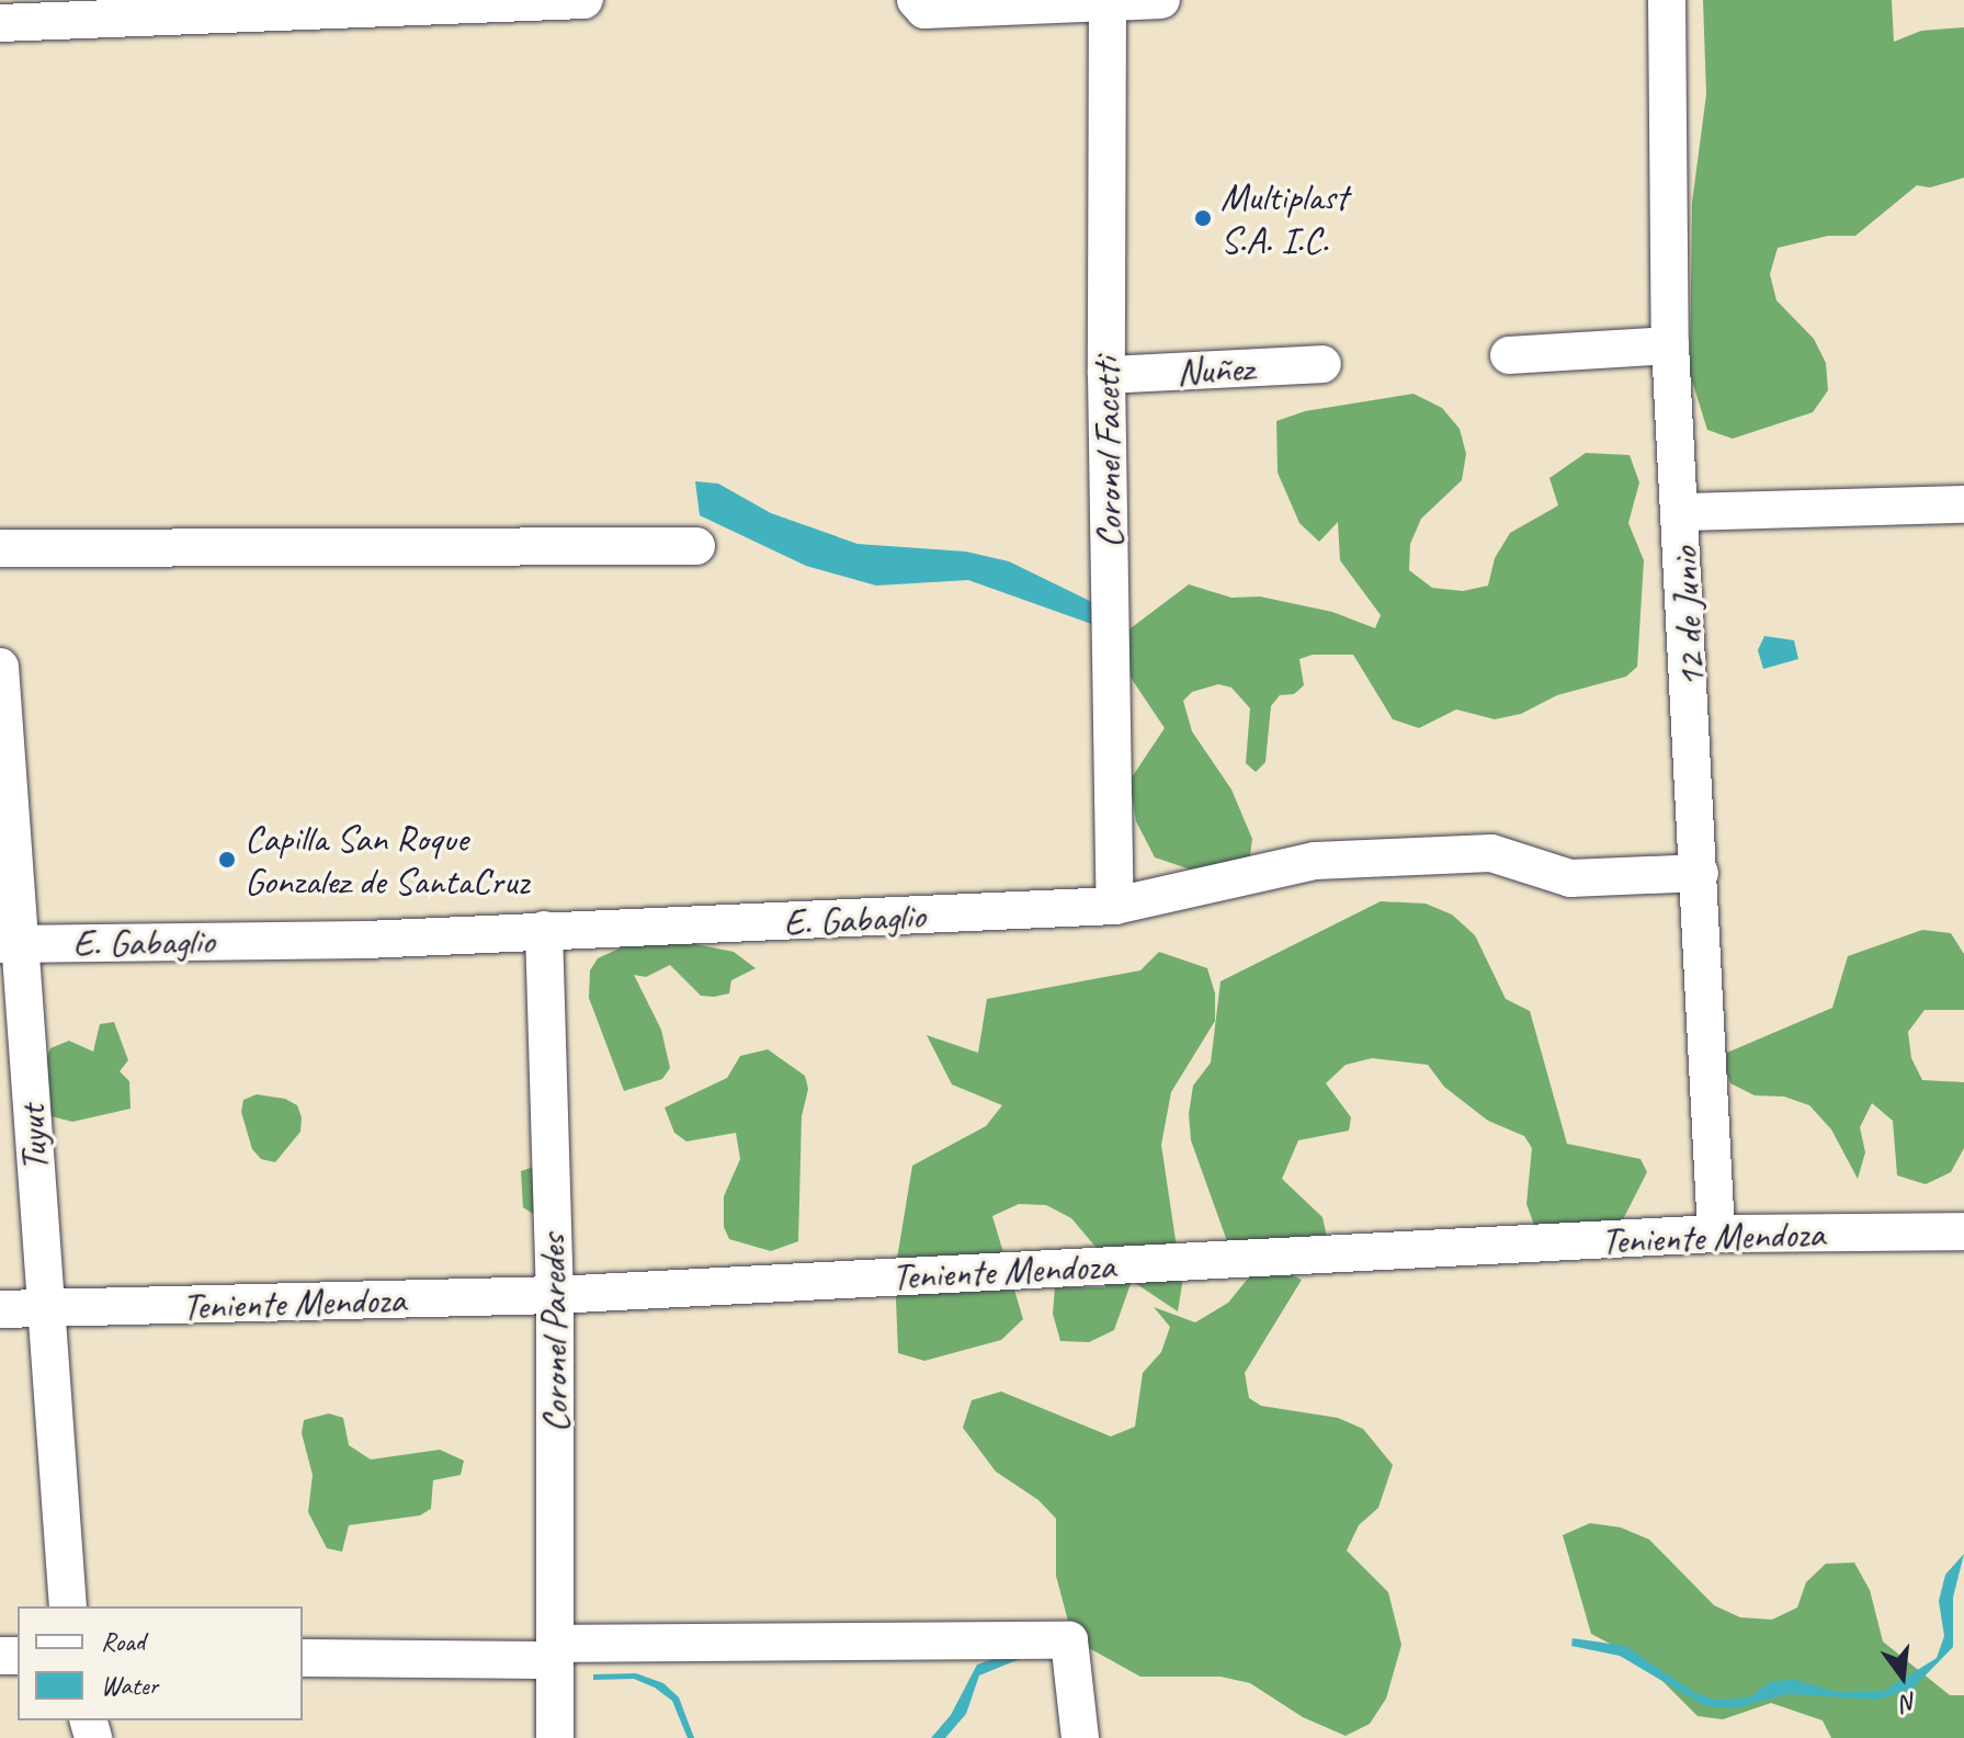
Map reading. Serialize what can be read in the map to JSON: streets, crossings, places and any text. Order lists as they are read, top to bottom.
{
  "streets": {
    "street": [
      "Nuñez",
      "Coronel Facetti",
      "12 de Junio",
      "E. Gabaglio",
      "Tuyut",
      "Teniente Mendoza",
      "Coronel Paredes"
    ]
  },
  "crossings": [
    ["Nuñez", "Coronel Facetti"],
    ["Coronel Facetti", "E. Gabaglio"],
    ["12 de Junio", "E. Gabaglio"],
    ["12 de Junio", "Teniente Mendoza"],
    ["E. Gabaglio", "Tuyut"],
    ["E. Gabaglio", "Coronel Paredes"],
    ["Tuyut", "Teniente Mendoza"],
    ["Teniente Mendoza", "Coronel Paredes"]
  ],
  "places": ["Multiplast S.A. I.C.", "Capilla San Roque Gonzalez de SantaCruz"],
  "legend": ["Road", "Water"],
  "north": "bottom"
}
